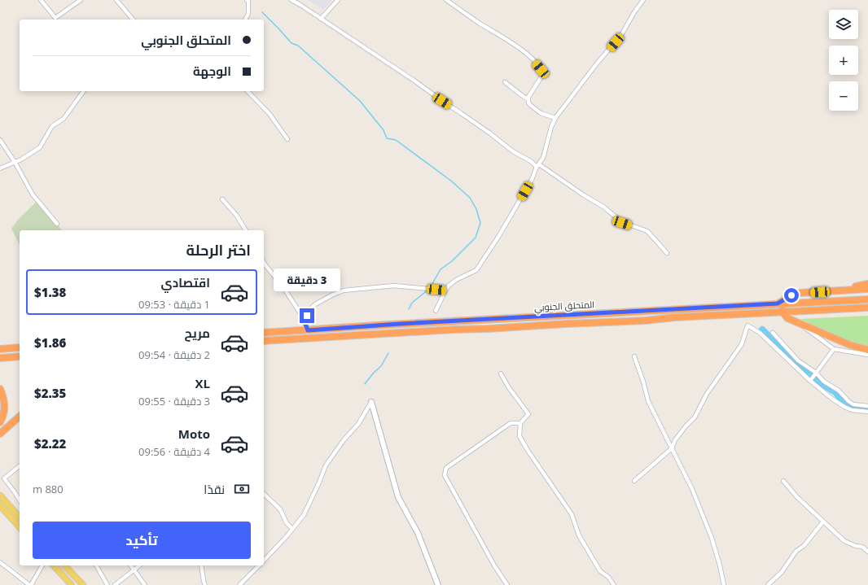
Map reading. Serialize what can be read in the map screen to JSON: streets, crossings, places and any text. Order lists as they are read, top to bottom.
{
  "streets": {
    "highway": ["المتحلق الجنوبي"]
  },
  "page": {
    "map_buttons": ["+", "−"],
    "banner": ["المتحلق الجنوبي", "الوجهة"],
    "heading": "اختر الرحلة",
    "bubble": "3 دقيقة",
    "list": [
      {
        "name": "اقتصادي",
        "note": "1 دقيقة · 09:53",
        "value": "$1.38"
      },
      {
        "name": "مريح",
        "note": "2 دقيقة · 09:54",
        "value": "$1.86"
      },
      {
        "name": "XL",
        "note": "3 دقيقة · 09:55",
        "value": "$2.35"
      },
      {
        "name": "Moto",
        "note": "4 دقيقة · 09:56",
        "value": "$2.22"
      }
    ],
    "pay": ["نقدًا", "880 m"],
    "buttons": "تأكيد"
  }
}
